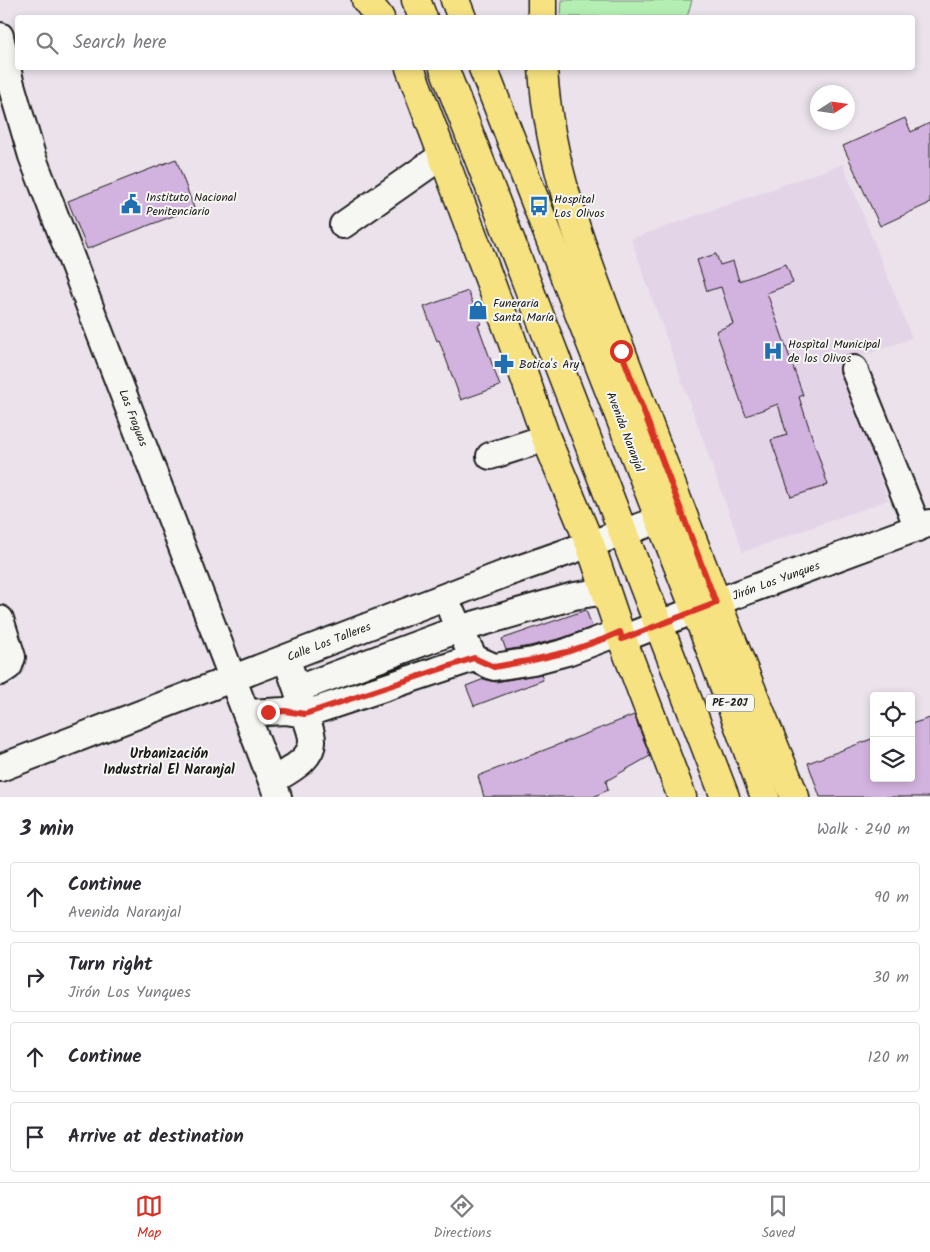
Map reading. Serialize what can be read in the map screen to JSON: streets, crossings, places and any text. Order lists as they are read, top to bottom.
{
  "streets": {
    "main road": ["Avenida Naranjal", "PE-20J"],
    "street": ["Las Fraguas", "Jirón Los Yunques", "Calle Los Talleres"]
  },
  "crossings": [
    ["Las Fraguas", "Calle Los Talleres"],
    ["Avenida Naranjal", "Jirón Los Yunques"],
    ["Avenida Naranjal", "Calle Los Talleres"],
    ["Jirón Los Yunques", "PE-20J"],
    ["Calle Los Talleres", "PE-20J"]
  ],
  "districts": ["Urbanización Industrial El Naranjal"],
  "places": {
    "public building": ["Instituto Nacional Penitenciario"],
    "bus stop": ["Hospital Los Olivos"],
    "shop": ["Funeraria Santa María"],
    "hospital": ["Hospìtal Municipal de los Olivos"],
    "pharmacy": ["Botica's Ary"]
  },
  "north": "right",
  "page": {
    "search": "Search here",
    "heading": ["3 min", "Walk · 240 m"],
    "list": [
      ["Continue", "Avenida Naranjal", "90 m"],
      ["Turn right", "Jirón Los Yunques", "30 m"],
      ["Continue", "120 m"],
      "Arrive at destination"
    ],
    "nav": ["Map", "Directions", "Saved"]
  }
}
